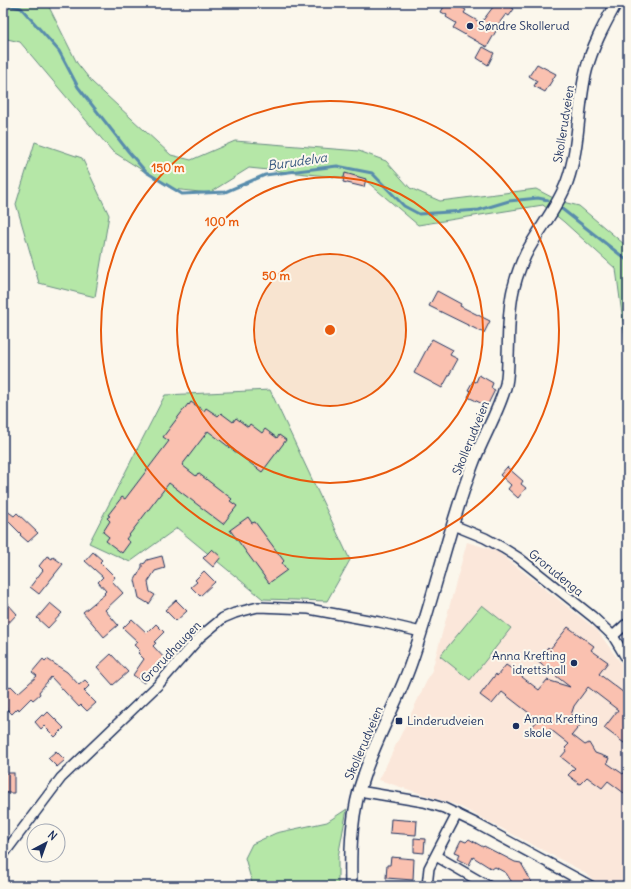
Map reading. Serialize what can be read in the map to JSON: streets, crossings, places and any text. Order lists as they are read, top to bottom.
{
  "streets": {
    "street": ["Skollerudveien", "Grorudenga", "Grorudhaugen"]
  },
  "crossings": [
    ["Skollerudveien", "Grorudenga"],
    ["Skollerudveien", "Grorudhaugen"]
  ],
  "water": ["Burudelva"],
  "places": {
    "other": ["Søndre Skollerud", "Anna Krefting idrettshall", "Anna Krefting skole"],
    "transit": ["Linderudveien"]
  },
  "north": "top right",
  "rings": ["150 m", "100 m", "50 m"]
}
